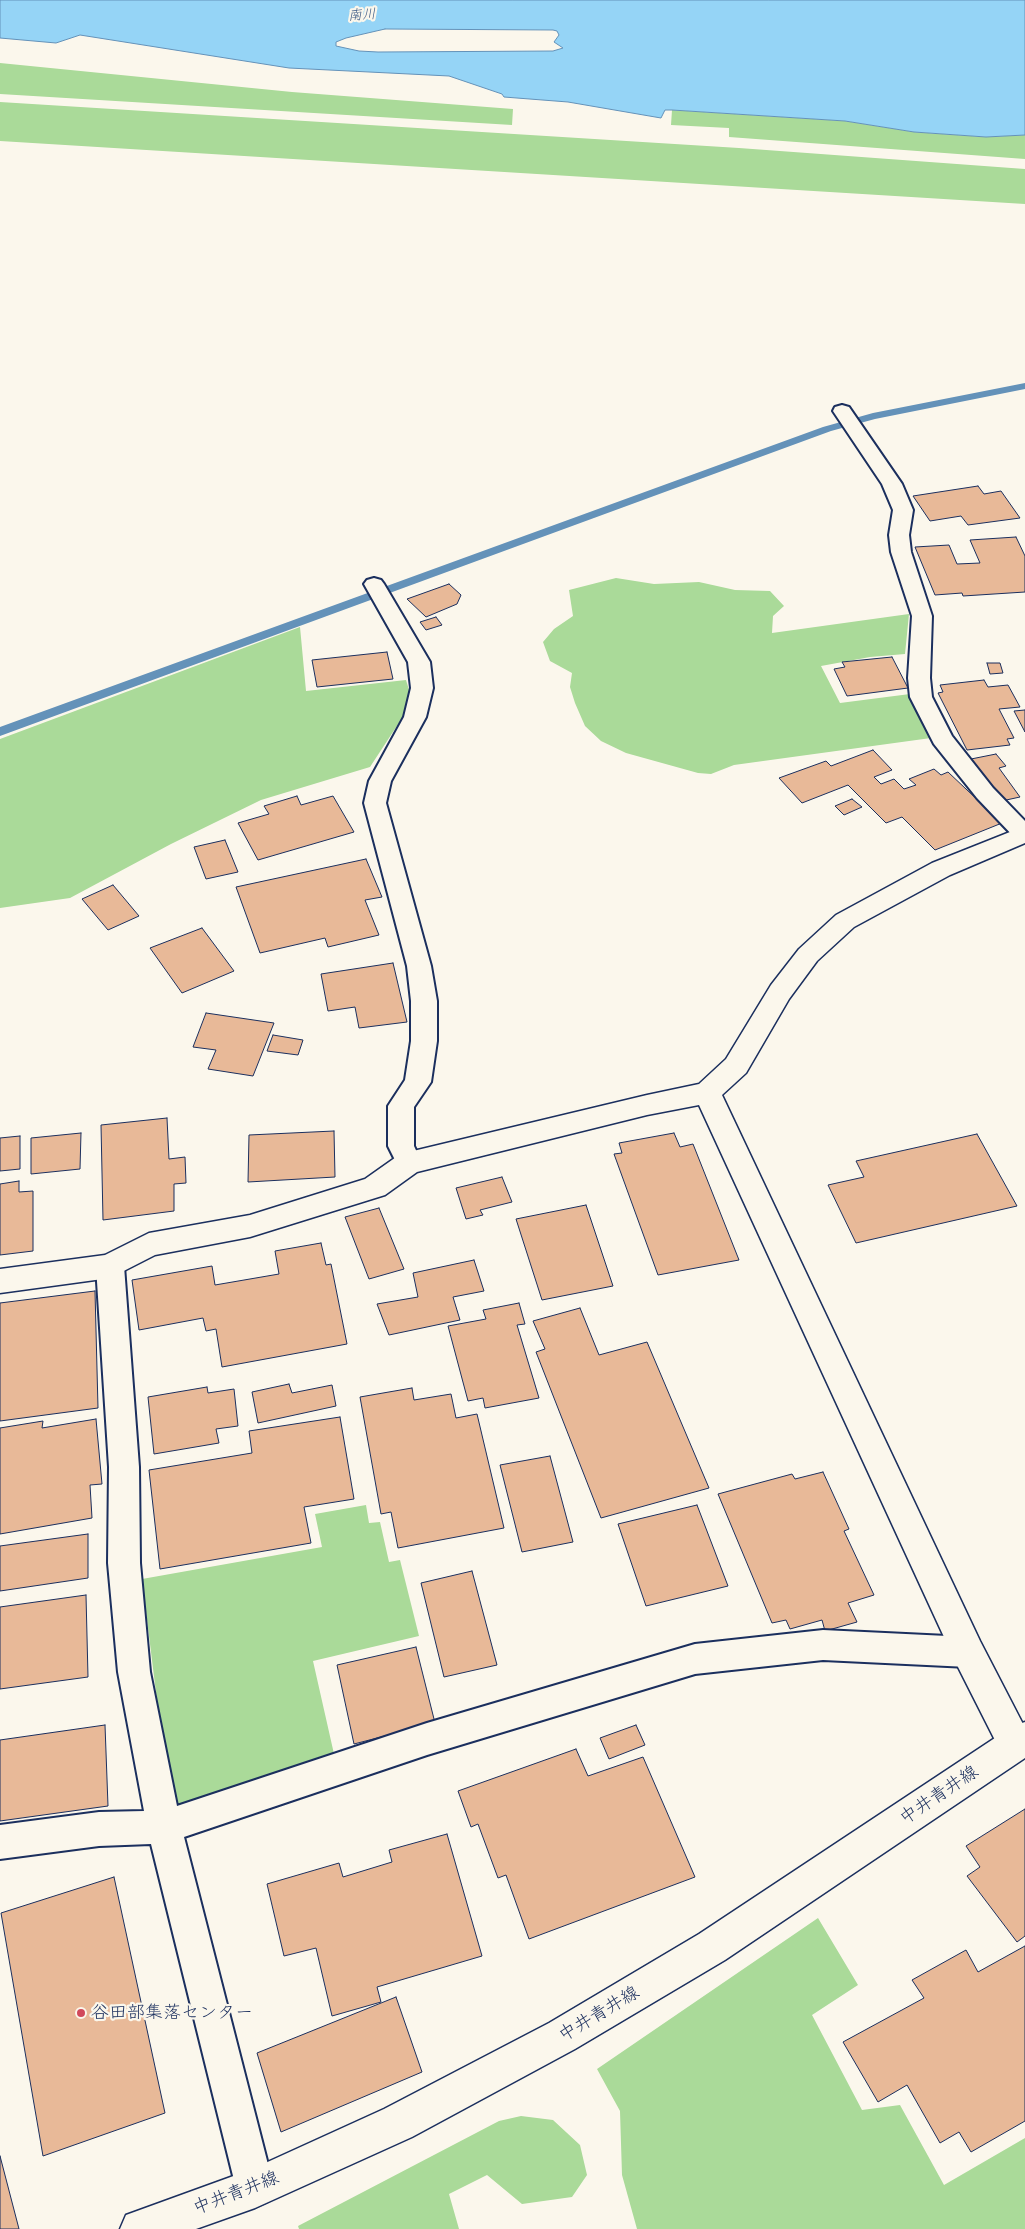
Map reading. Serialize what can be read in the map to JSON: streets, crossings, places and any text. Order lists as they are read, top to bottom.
{
  "streets": {
    "street": ["中井青井線"]
  },
  "water": ["南川"],
  "places": ["谷田部集落センター"]
}
